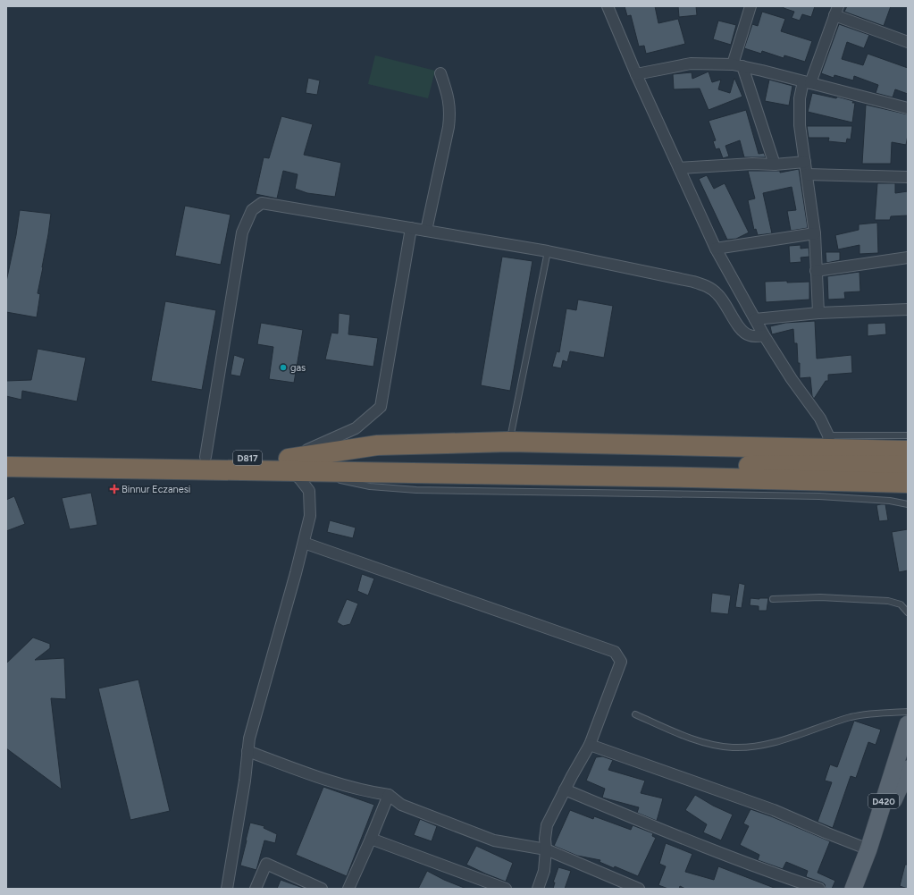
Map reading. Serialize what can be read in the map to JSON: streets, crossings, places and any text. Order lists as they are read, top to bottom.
{
  "streets": {
    "highway": ["D817"],
    "main road": ["D420"]
  },
  "places": {
    "other": ["gas"],
    "health": ["Binnur Eczanesi"]
  }
}
